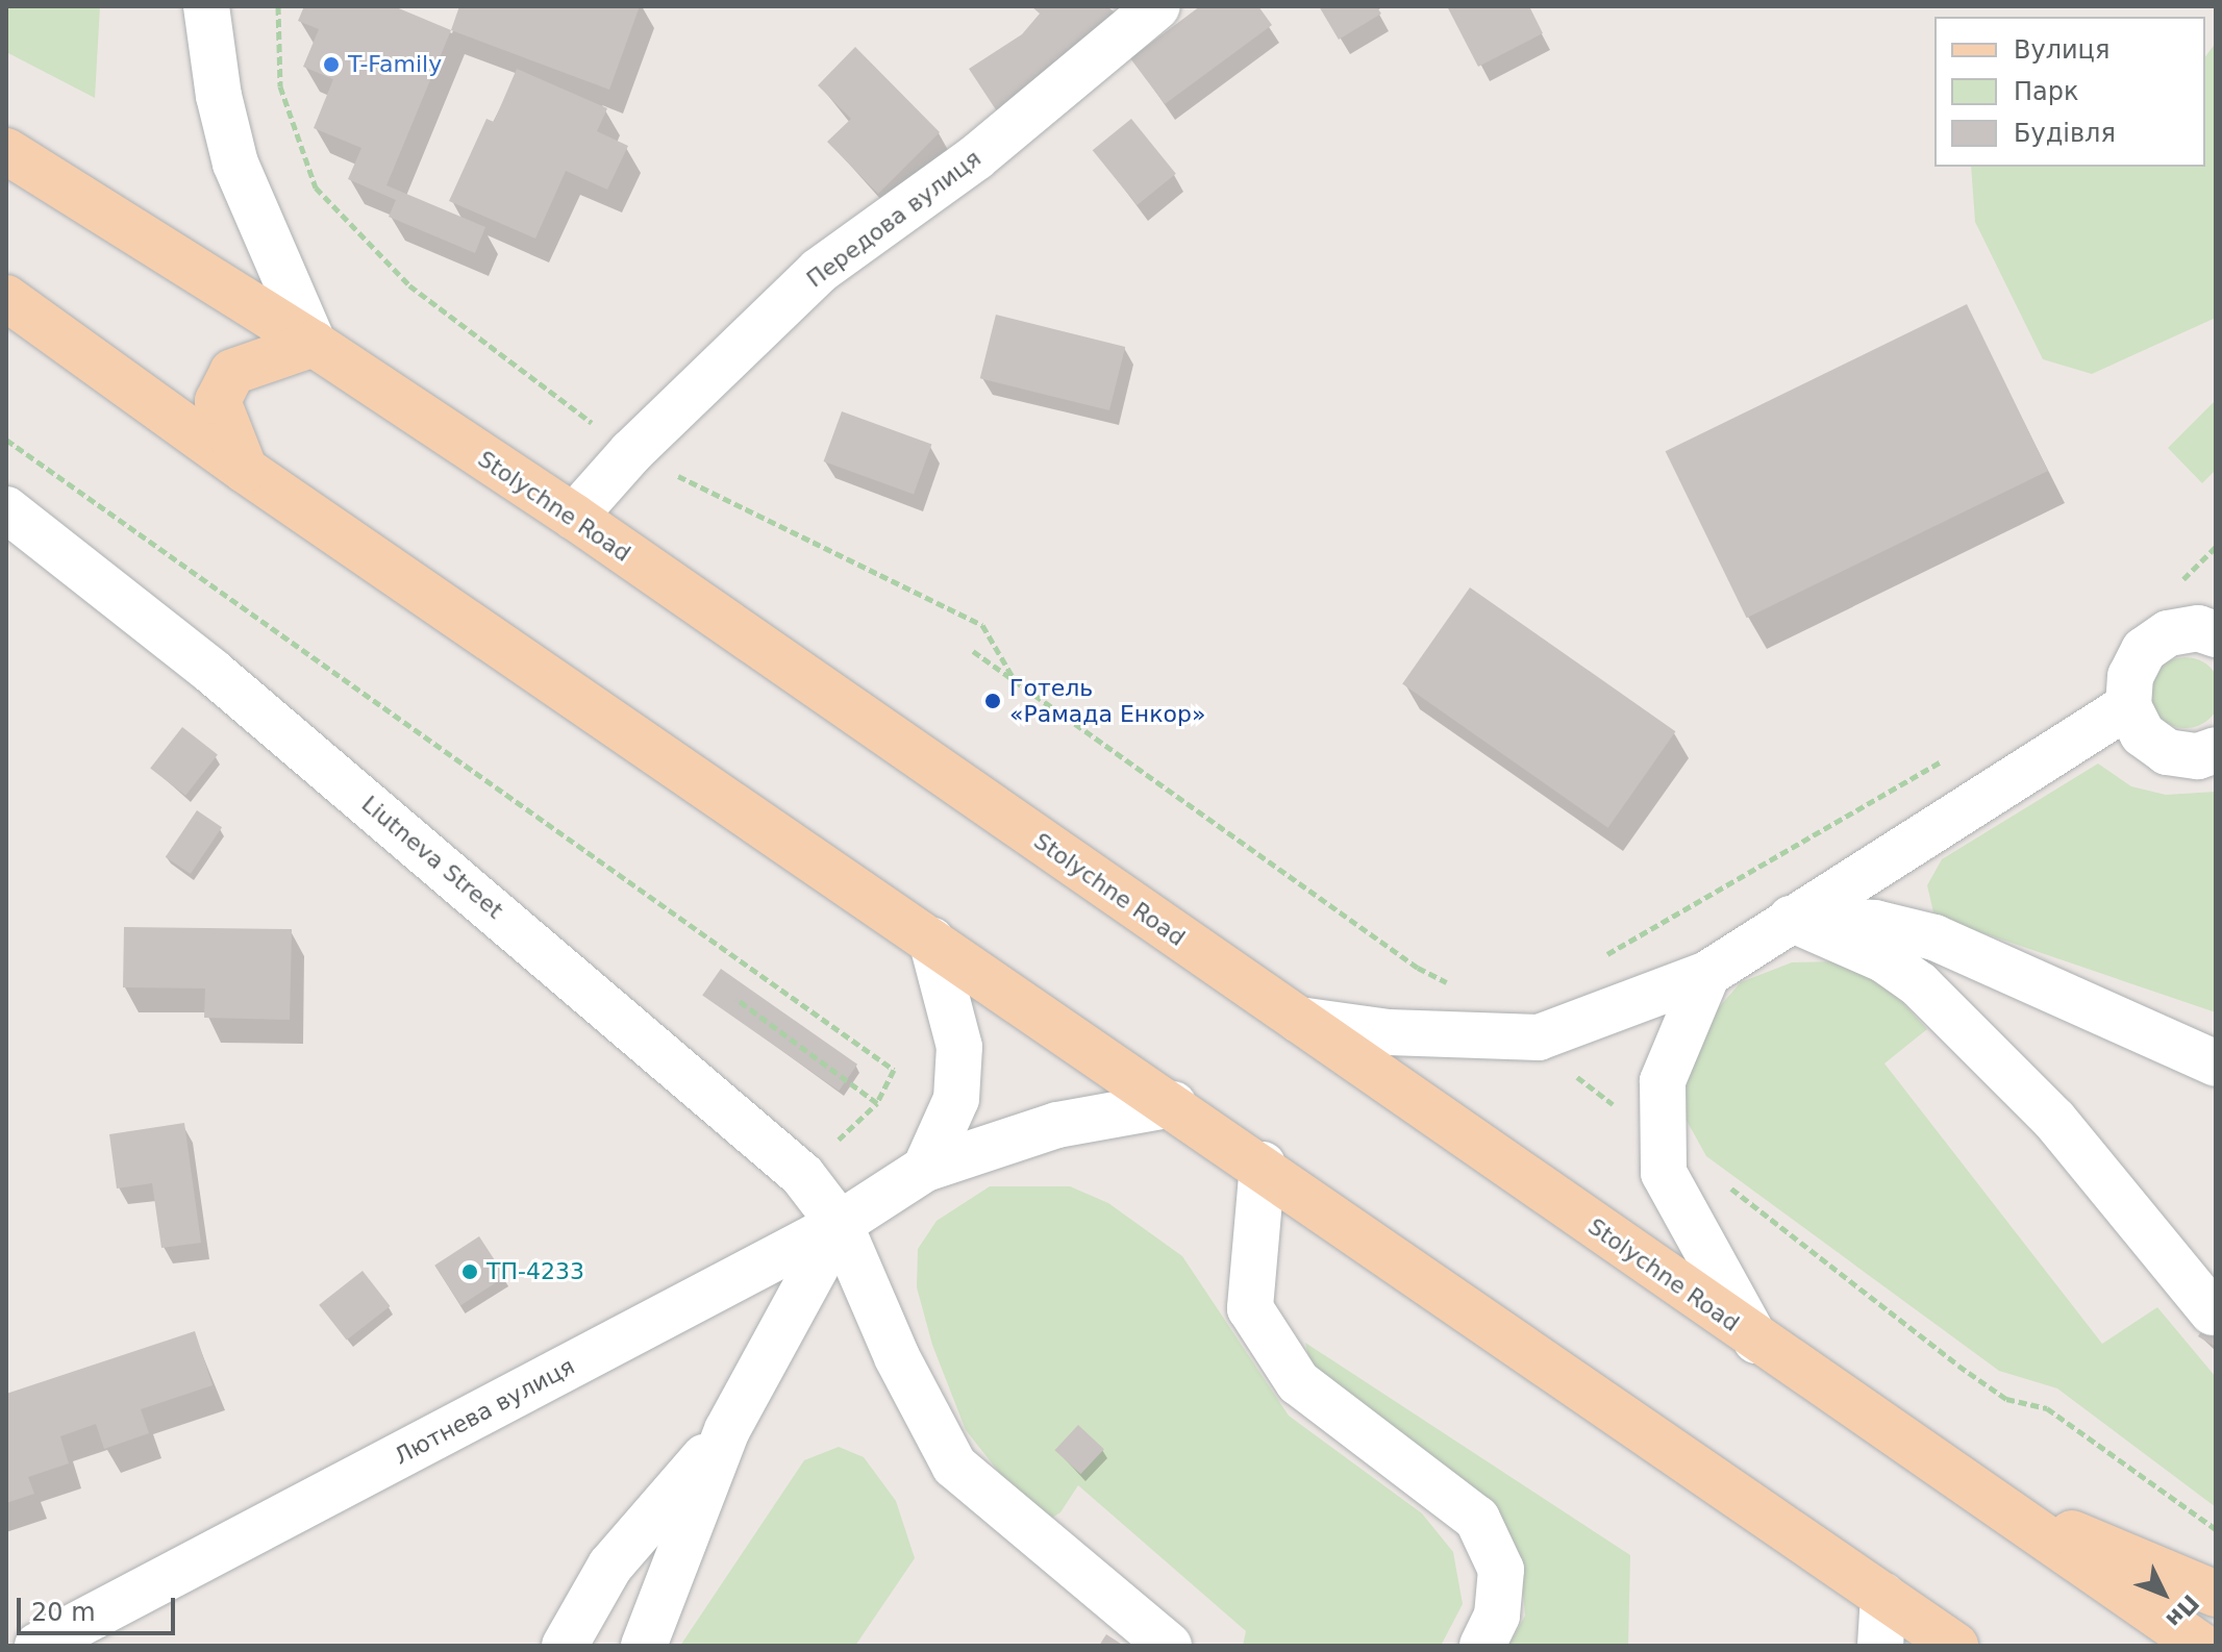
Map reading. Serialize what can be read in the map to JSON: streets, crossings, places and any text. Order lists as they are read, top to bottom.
{
  "streets": {
    "main road": ["Stolychne Road"],
    "street": ["Передова вулиця", "Liutneva Street", "Лютнева вулиця"]
  },
  "crossings": [
    ["Передова вулиця", "Stolychne Road"],
    ["Liutneva Street", "Лютнева вулиця"]
  ],
  "places": ["T-Family", "Готель «Рамада Енкор»", "ТП-4233"],
  "legend": ["Вулиця", "Парк", "Будівля"],
  "scale_bar": "20 m",
  "north": "bottom right"
}
